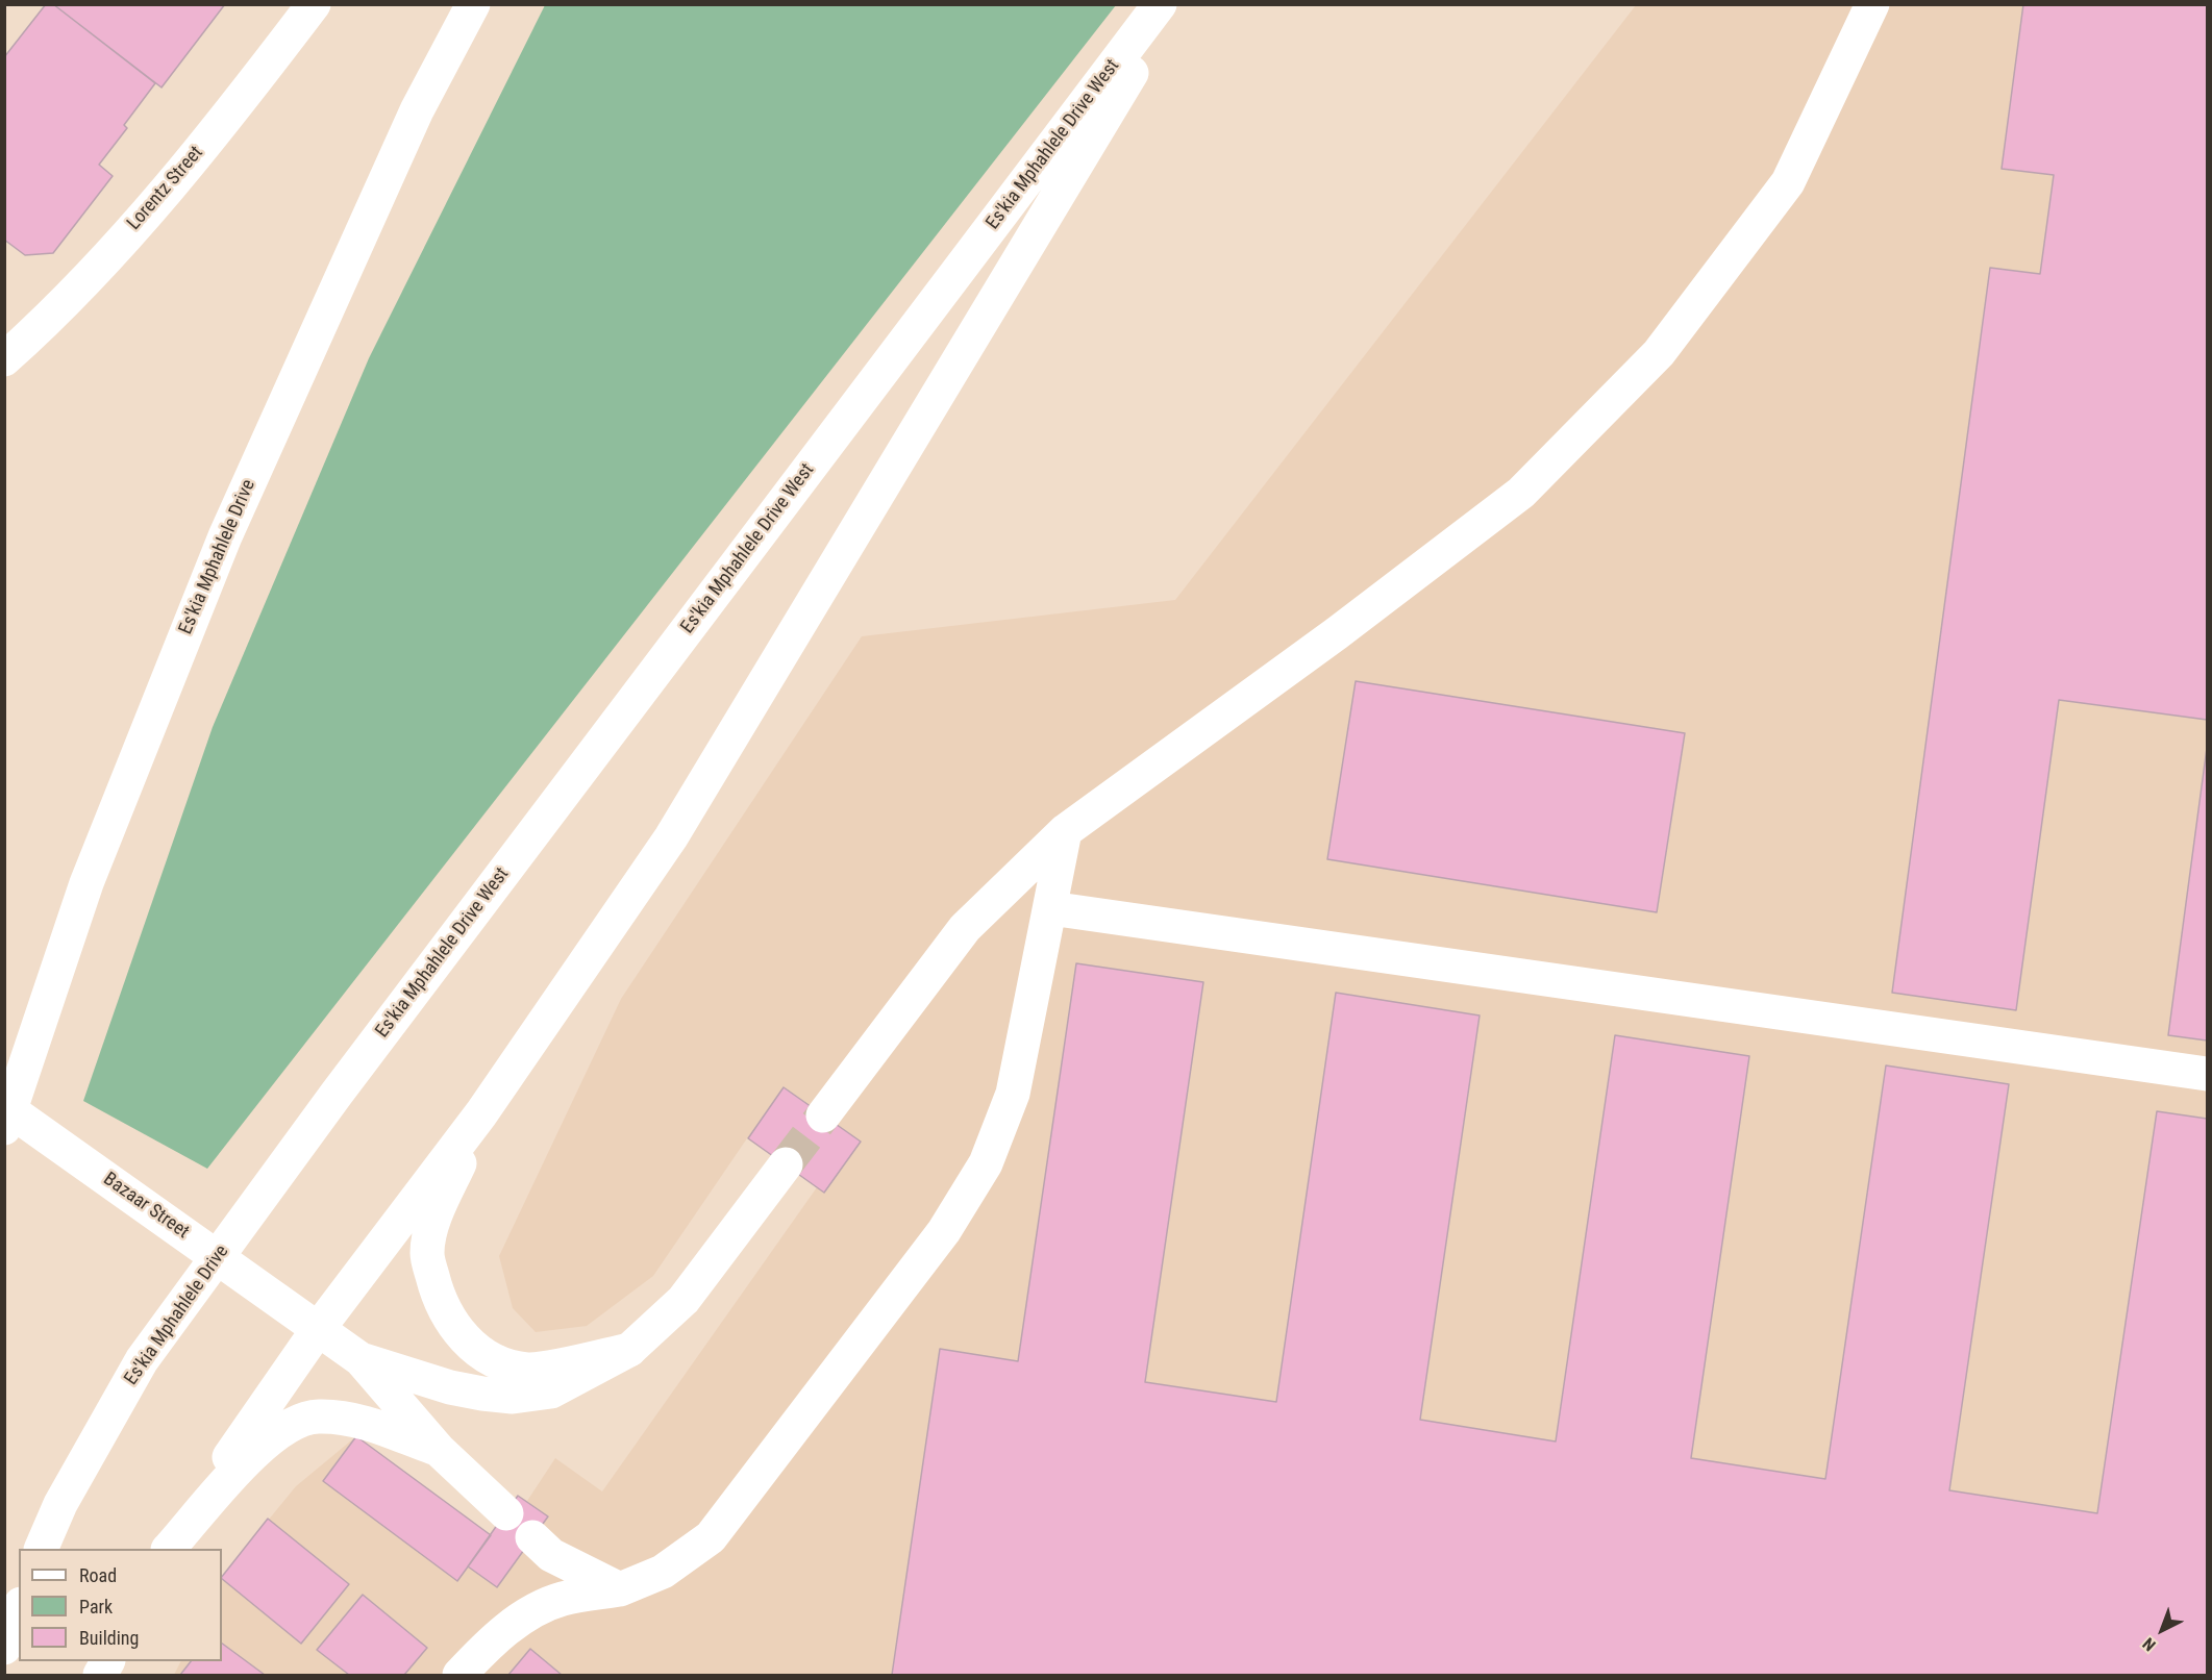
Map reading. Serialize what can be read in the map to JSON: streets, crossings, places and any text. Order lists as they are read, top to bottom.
{
  "streets": {
    "main road": [
      "Es'kia Mphahlele Drive West",
      "Lorentz Street",
      "Es'kia Mphahlele Drive",
      "Bazaar Street"
    ]
  },
  "crossings": [
    ["Es'kia Mphahlele Drive West", "Es'kia Mphahlele Drive"]
  ],
  "legend": ["Road", "Park", "Building"],
  "north": "bottom left"
}
